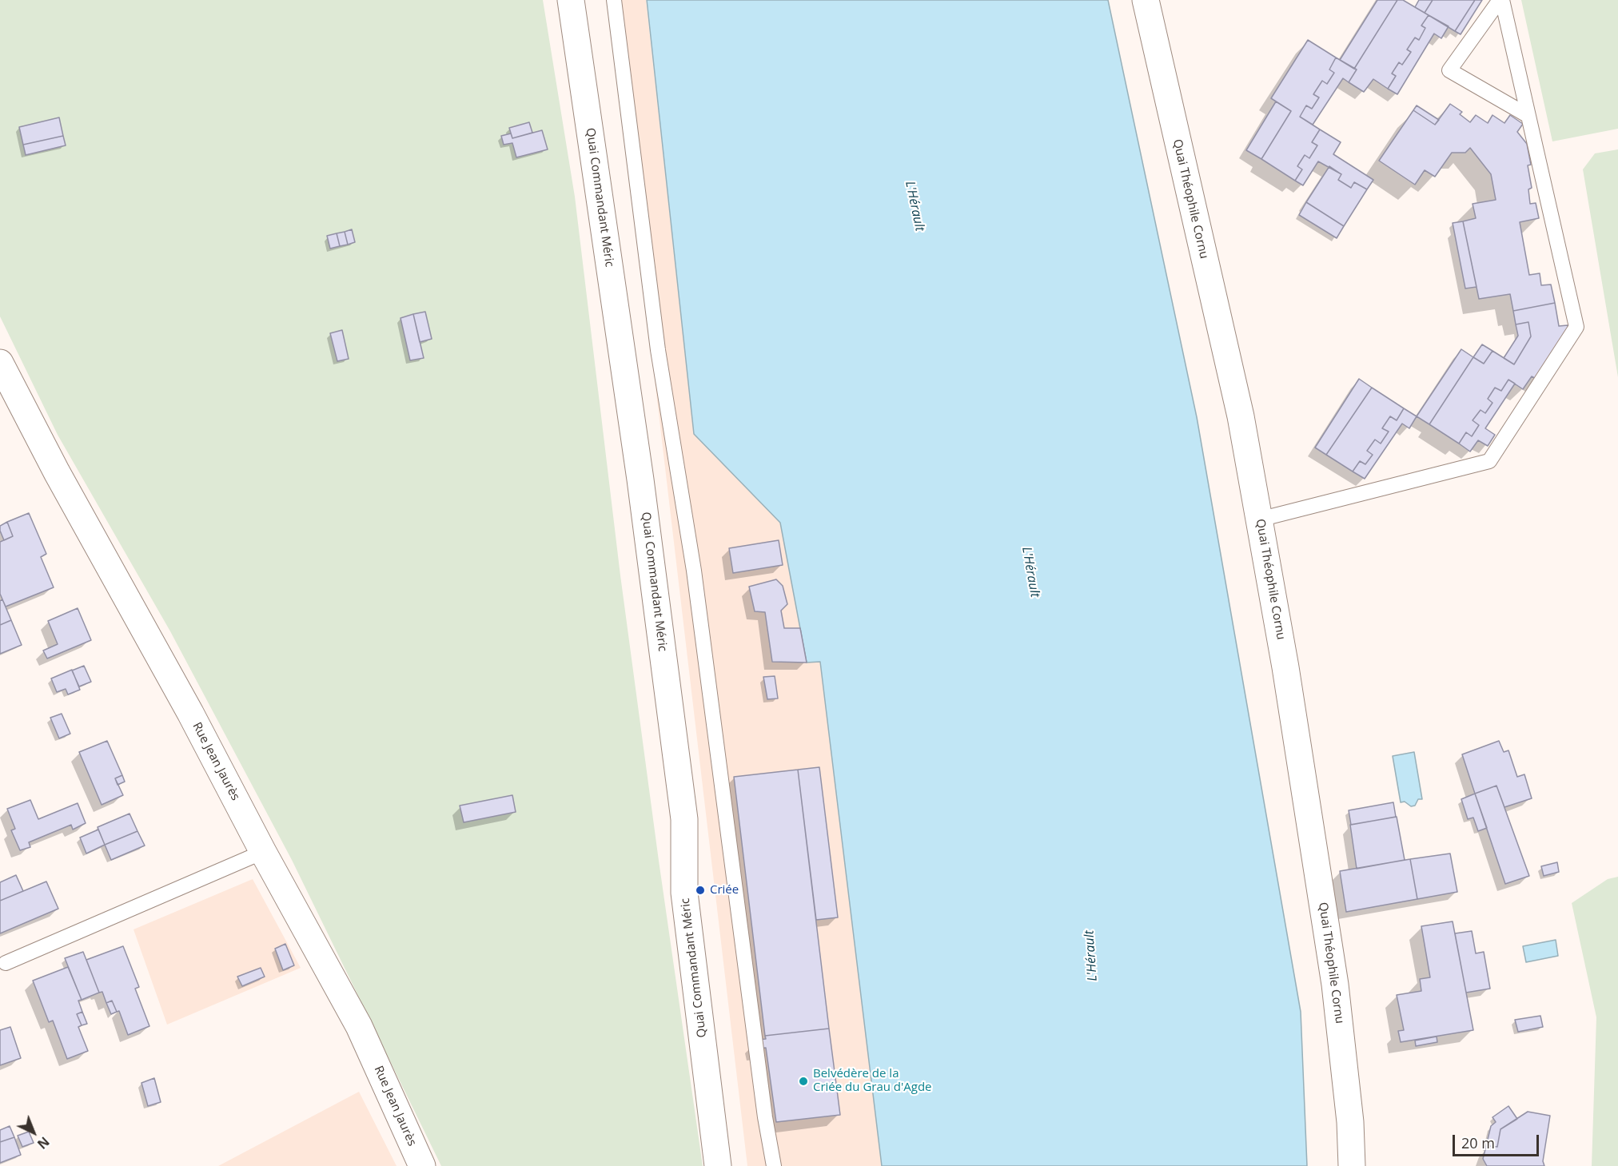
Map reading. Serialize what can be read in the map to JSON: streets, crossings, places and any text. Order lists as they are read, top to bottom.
{
  "streets": {
    "street": ["Quai Commandant Méric", "Quai Théophile Cornu", "Rue Jean Jaurès"]
  },
  "water": ["L'Hérault"],
  "places": ["Criée", "Belvédère de la Criée du Grau d'Agde"],
  "scale_bar": "20 m",
  "north": "bottom right"
}
